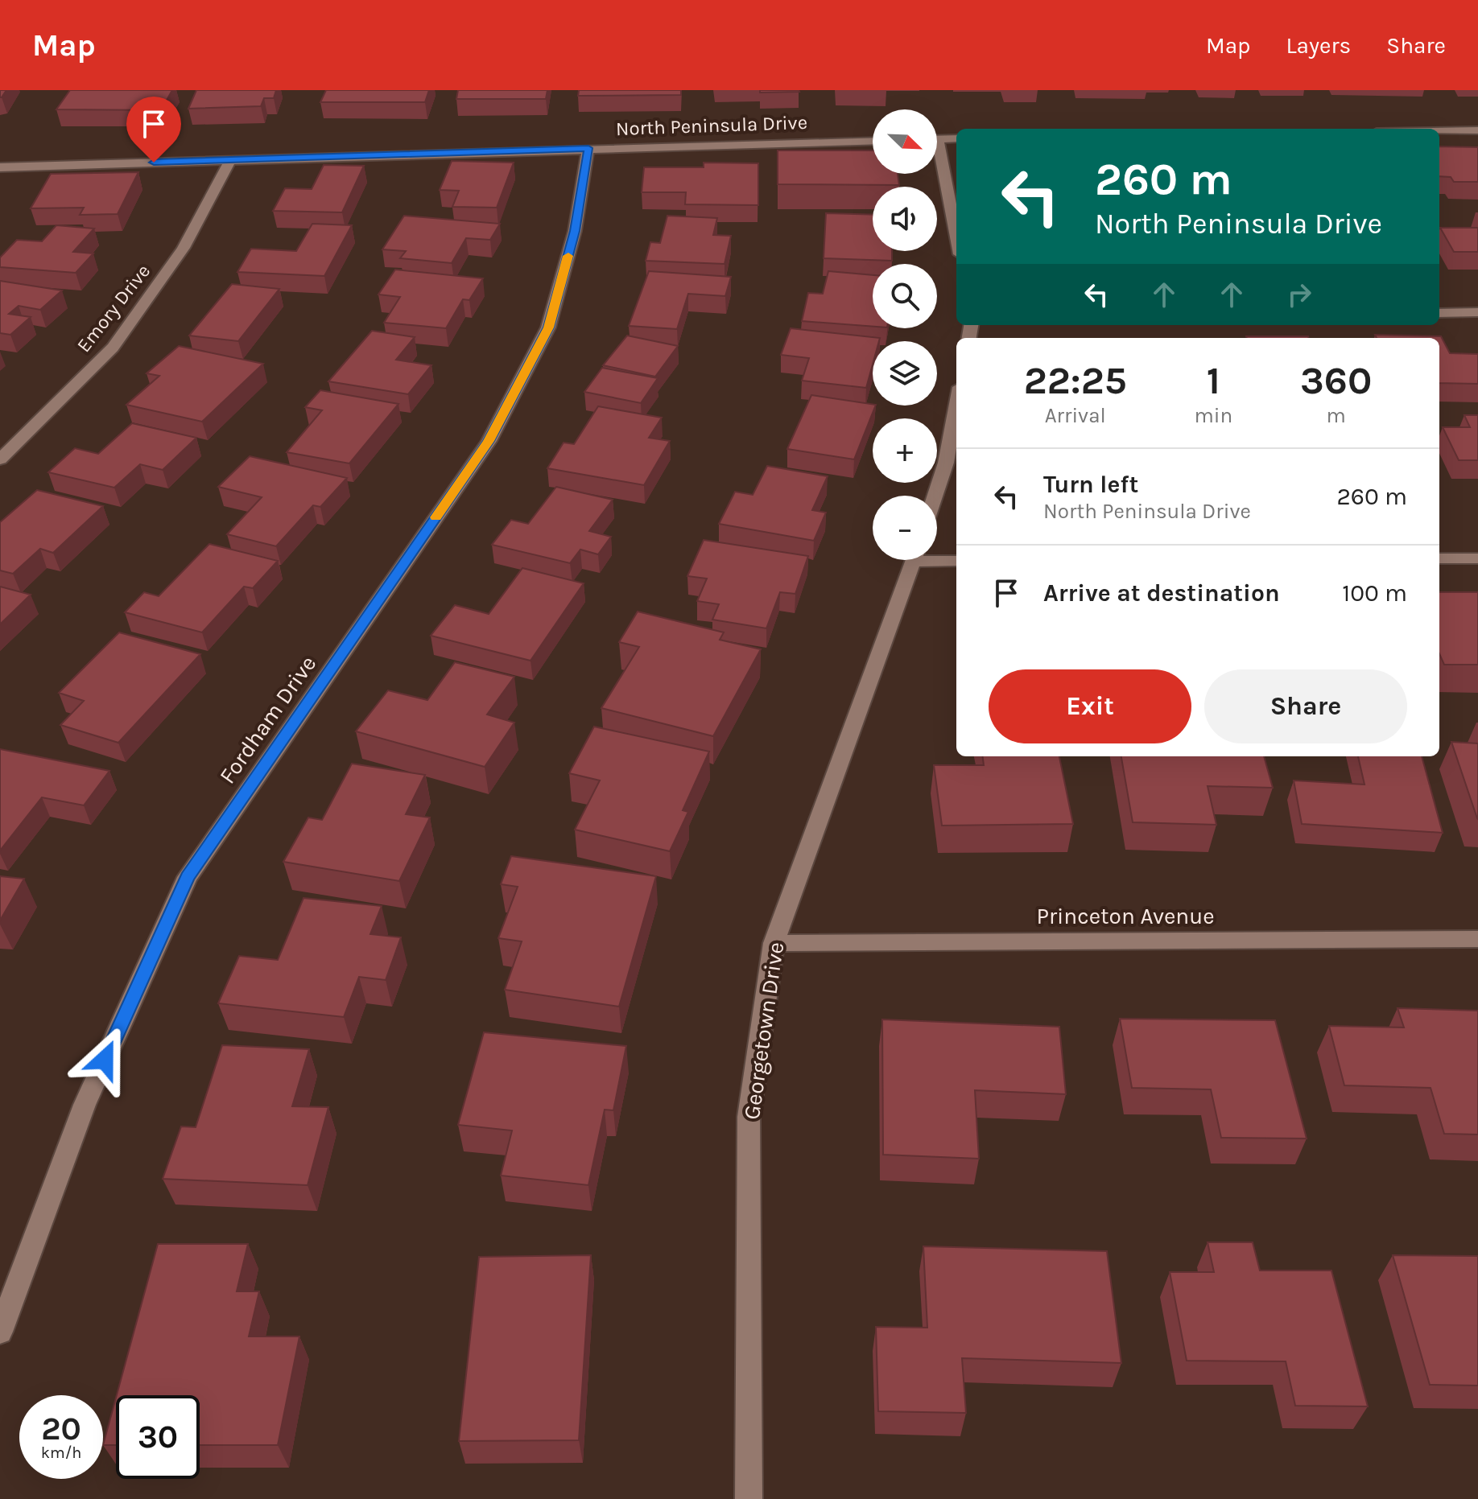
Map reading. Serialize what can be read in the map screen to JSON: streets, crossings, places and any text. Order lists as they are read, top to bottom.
{
  "streets": {
    "street": [
      "North Peninsula Drive",
      "Emory Drive",
      "Fordham Drive",
      "Princeton Avenue",
      "Georgetown Drive"
    ]
  },
  "crossings": [
    ["North Peninsula Drive", "Emory Drive"],
    ["North Peninsula Drive", "Fordham Drive"],
    ["Princeton Avenue", "Georgetown Drive"]
  ],
  "north": "bottom right",
  "page": {
    "header": "Map",
    "nav": ["Map", "Layers", "Share"],
    "map_buttons": ["+", "−"],
    "turn": ["260 m", "North Peninsula Drive"],
    "eta": [
      "22:25",
      "Arrival",
      "1",
      "min",
      "360",
      "m"
    ],
    "list": [
      {
        "name": "Turn left",
        "note": "North Peninsula Drive",
        "value": "260 m"
      },
      {
        "name": "Arrive at destination",
        "value": "100 m"
      }
    ],
    "buttons": ["Exit", "Share"],
    "speed": "20 km/h",
    "limit": "30"
  }
}
